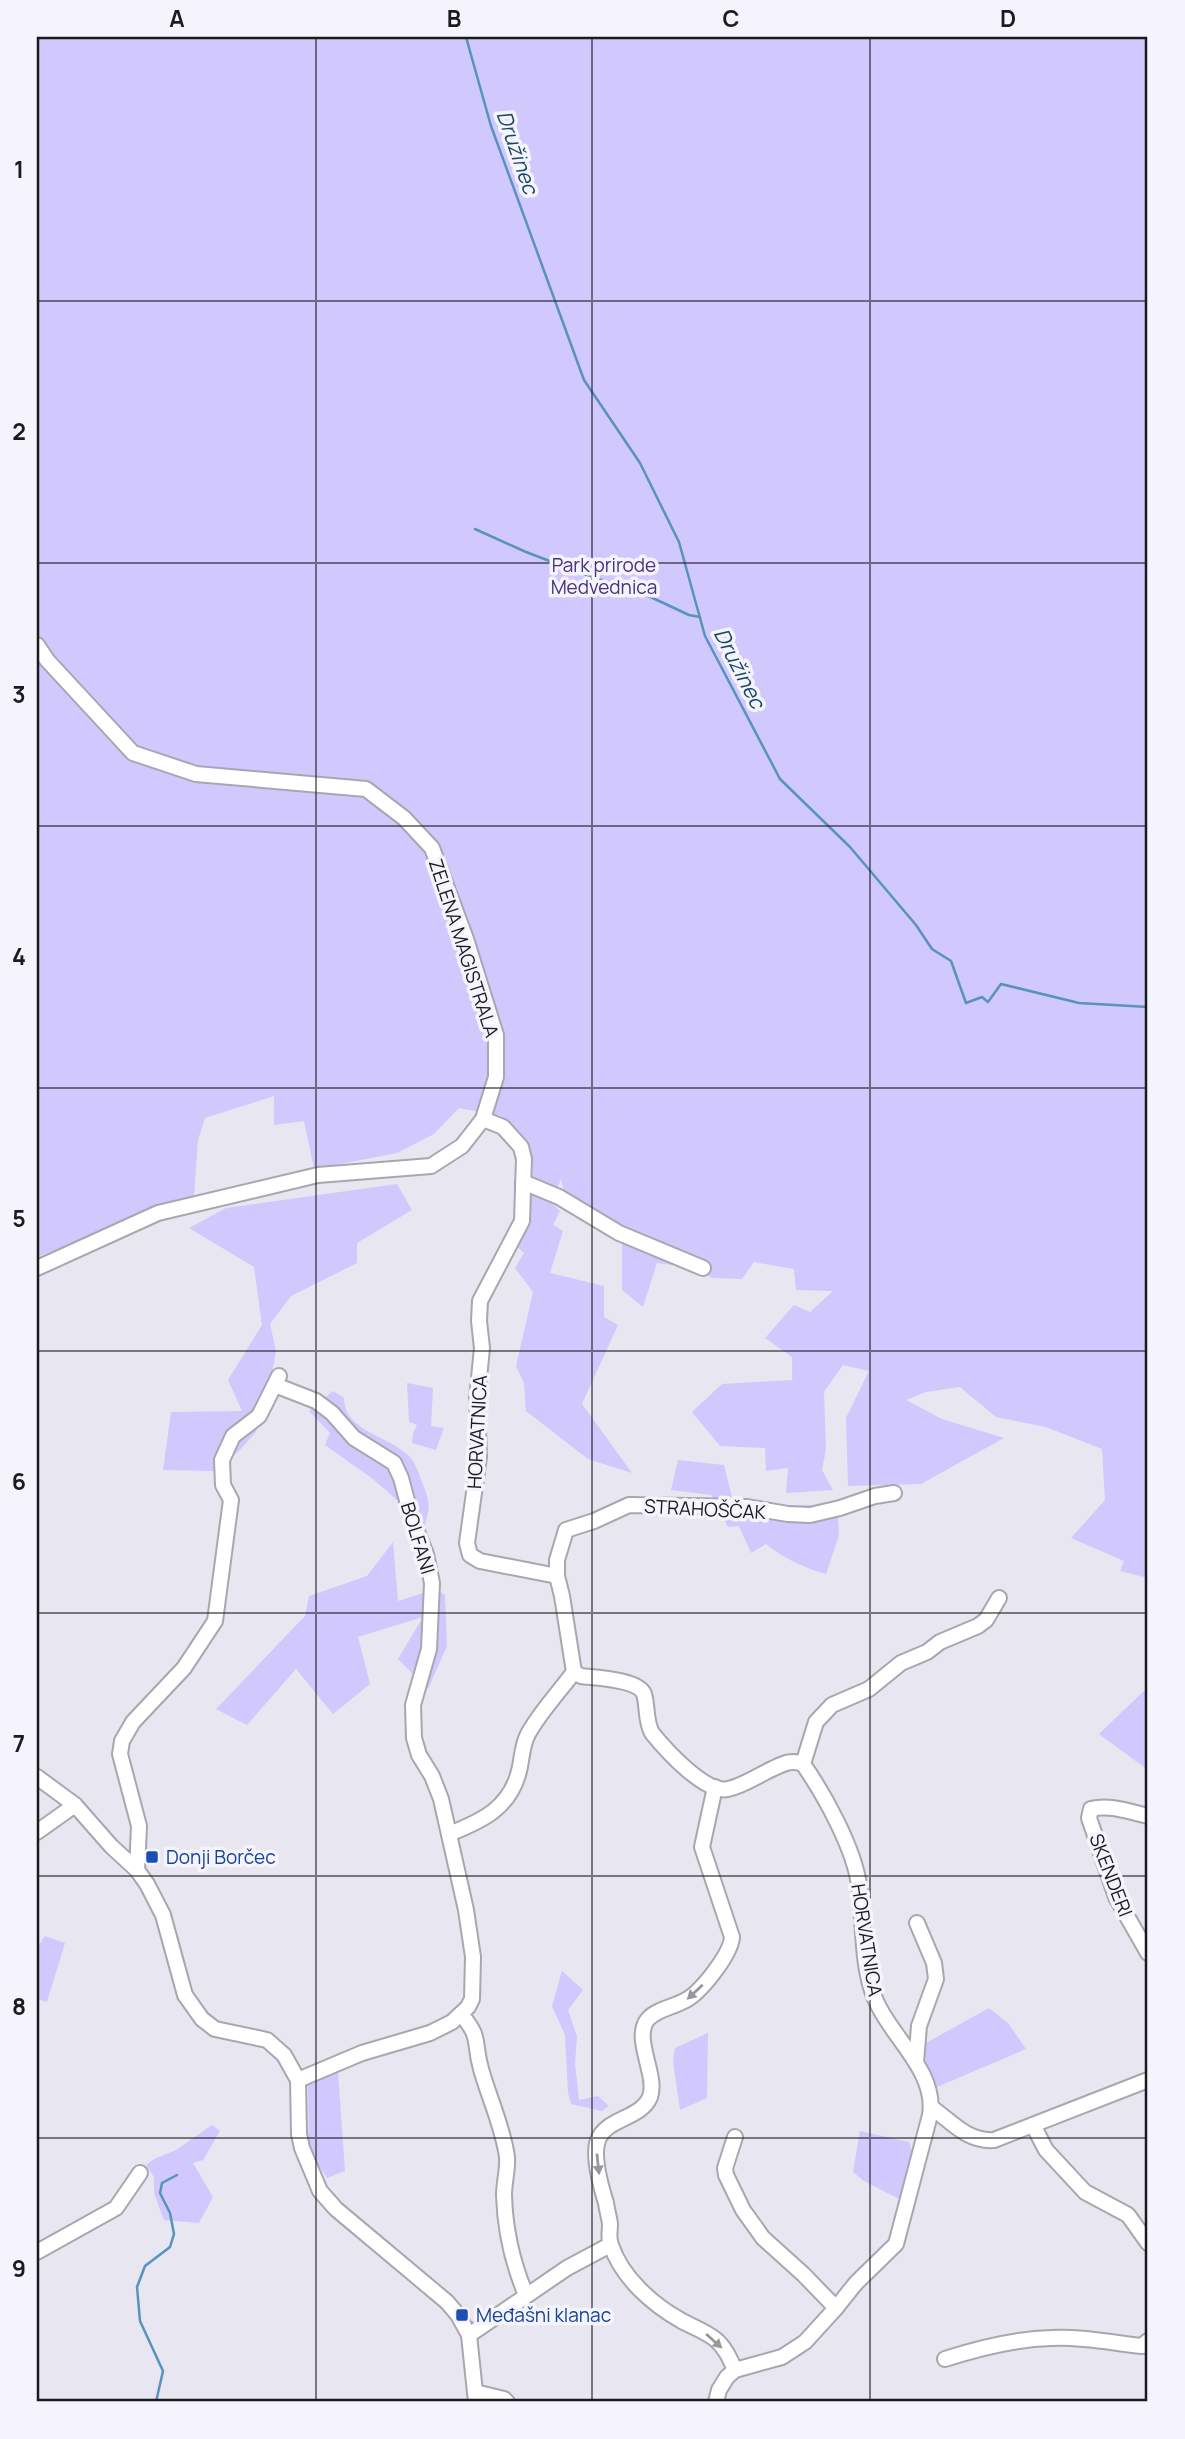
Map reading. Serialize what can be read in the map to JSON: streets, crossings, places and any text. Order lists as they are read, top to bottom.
{
  "streets": {
    "street": [
      "ZELENA MAGISTRALA",
      "HORVATNICA",
      "STRAHOŠČAK",
      "BOLFANI",
      "SKENDERI"
    ]
  },
  "crossings": [
    ["ZELENA MAGISTRALA", "HORVATNICA"],
    ["HORVATNICA", "STRAHOŠČAK"]
  ],
  "water": ["Družinec"],
  "parks": ["Park prirode Medvednica"],
  "places": {
    "transit": ["Donji Borčec", "Međašni klanac"]
  },
  "grid": {
    "columns": [
      "A",
      "B",
      "C",
      "D"
    ],
    "rows": [
      "1",
      "2",
      "3",
      "4",
      "5",
      "6",
      "7",
      "8",
      "9"
    ]
  }
}
